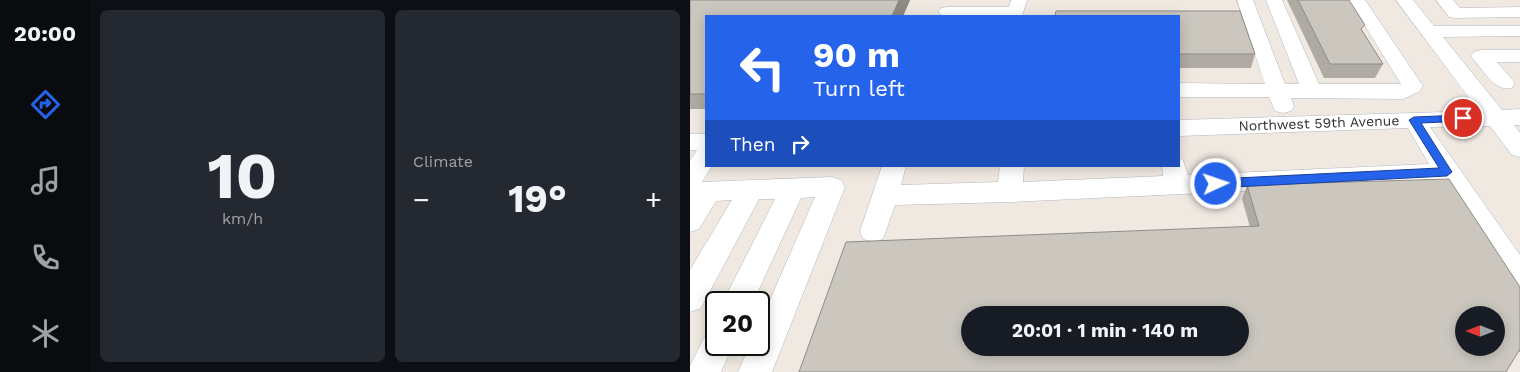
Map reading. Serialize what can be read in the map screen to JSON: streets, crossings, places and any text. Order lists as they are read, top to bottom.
{
  "streets": {
    "street": ["Northwest 59th Avenue"]
  },
  "north": "left",
  "page": {
    "tabs": "20:00",
    "tile": [
      ["10", "km/h"],
      "Climate"
    ],
    "turn": ["90 m", "Turn left"],
    "then": "Then",
    "heat": ["−", "19°", "+"],
    "limit": "20",
    "trip": "20:01 · 1 min · 140 m"
  }
}
